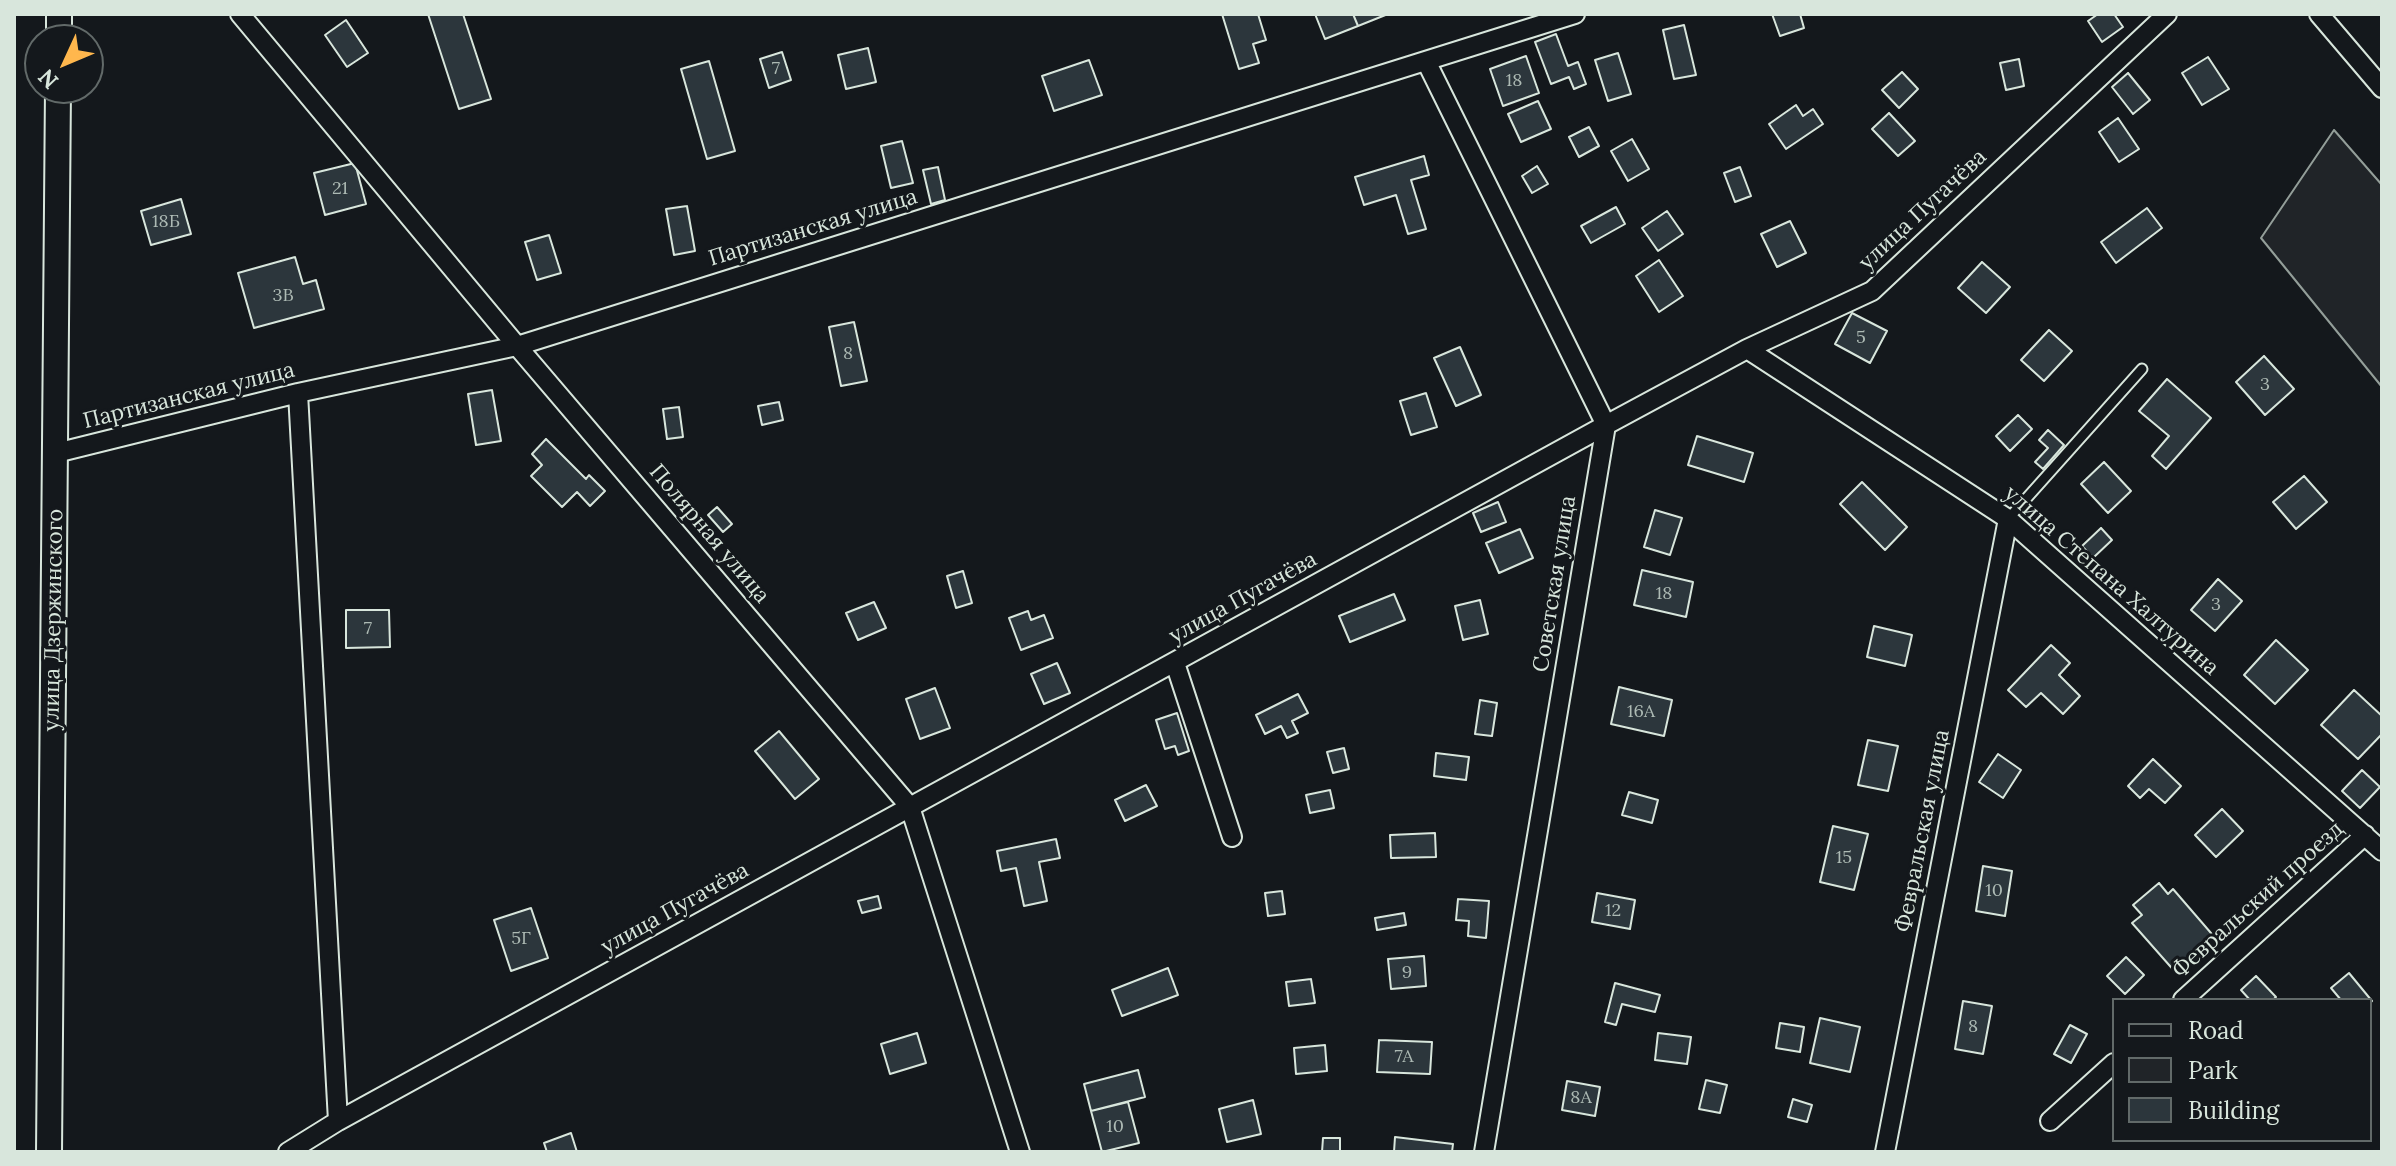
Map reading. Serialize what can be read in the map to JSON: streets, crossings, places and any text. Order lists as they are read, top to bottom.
{
  "streets": {
    "street": [
      "улица Пугачёва",
      "Партизанская улица",
      "Полярная улица",
      "улица Степана Халтурина",
      "Советская улица",
      "улица Дзержинского",
      "Февральская улица",
      "Февральский проезд"
    ]
  },
  "crossings": [
    ["улица Пугачёва", "Полярная улица"],
    ["улица Пугачёва", "улица Степана Халтурина"],
    ["улица Пугачёва", "Советская улица"],
    ["Партизанская улица", "Полярная улица"],
    ["Партизанская улица", "улица Дзержинского"],
    ["улица Степана Халтурина", "Февральская улица"],
    ["улица Степана Халтурина", "Февральский проезд"]
  ],
  "house_numbers": [
    "7",
    "18",
    "21",
    "18Б",
    "3В",
    "5",
    "8",
    "3",
    "18",
    "3",
    "7",
    "16А",
    "15",
    "10",
    "12",
    "5Г",
    "9",
    "8",
    "7А",
    "8А",
    "10"
  ],
  "legend": ["Road", "Park", "Building"],
  "north": "bottom left"
}
